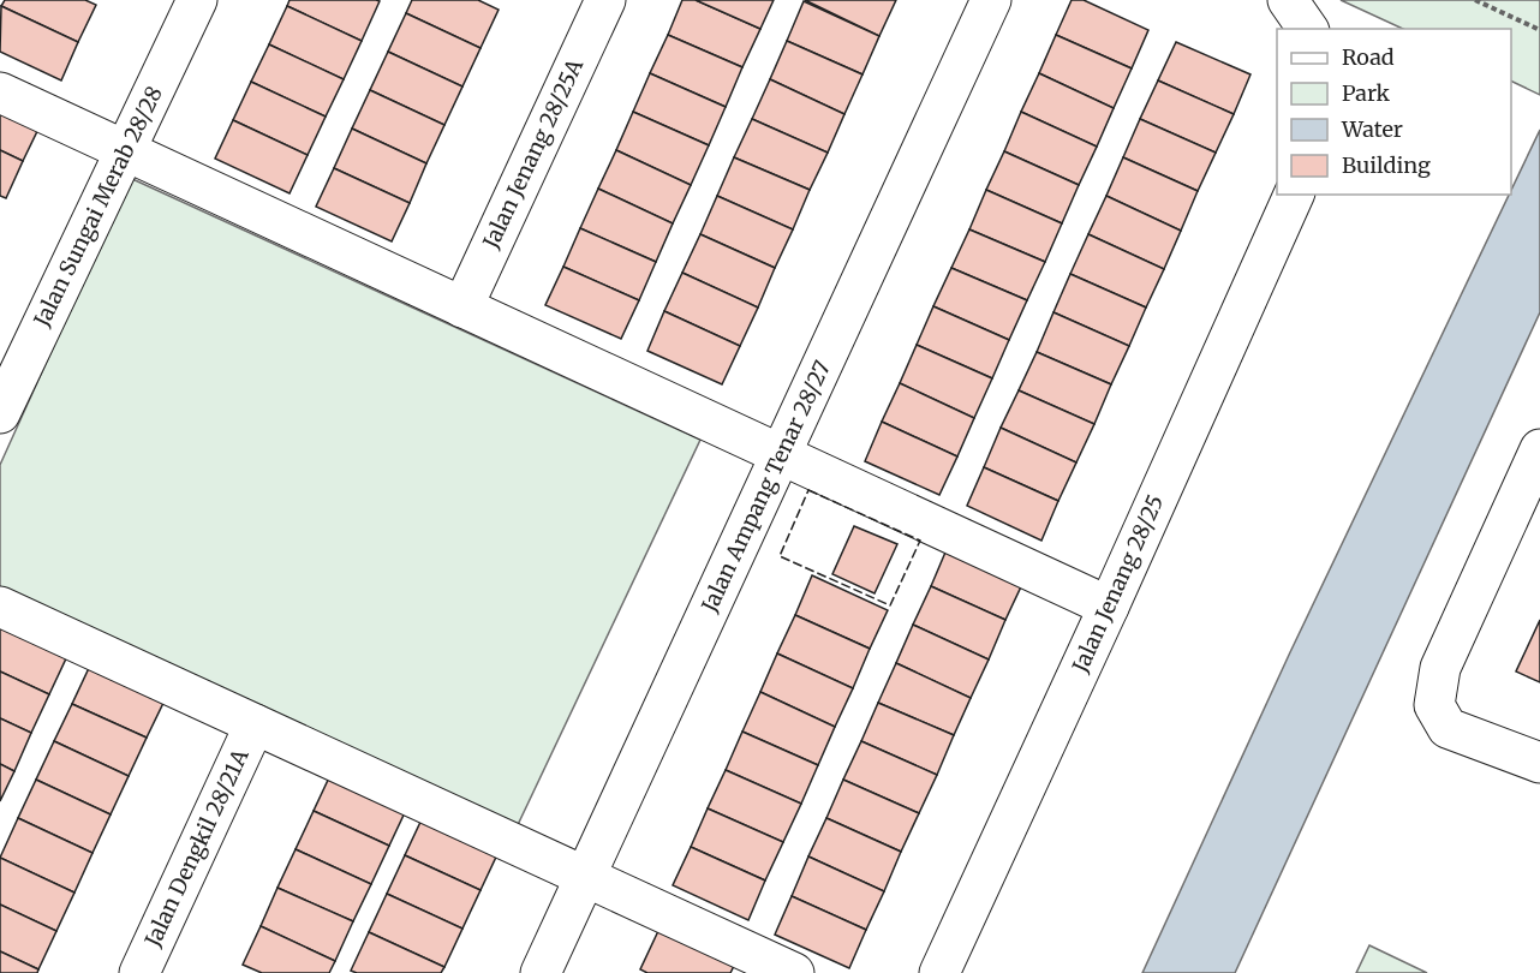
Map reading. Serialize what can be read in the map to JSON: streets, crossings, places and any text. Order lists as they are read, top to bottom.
{
  "streets": {
    "street": [
      "Jalan Jenang 28/25A",
      "Jalan Sungai Merab 28/28",
      "Jalan Ampang Tenar 28/27",
      "Jalan Jenang 28/25",
      "Jalan Dengkil 28/21A"
    ]
  },
  "legend": [
    "Road",
    "Park",
    "Water",
    "Building"
  ]
}
